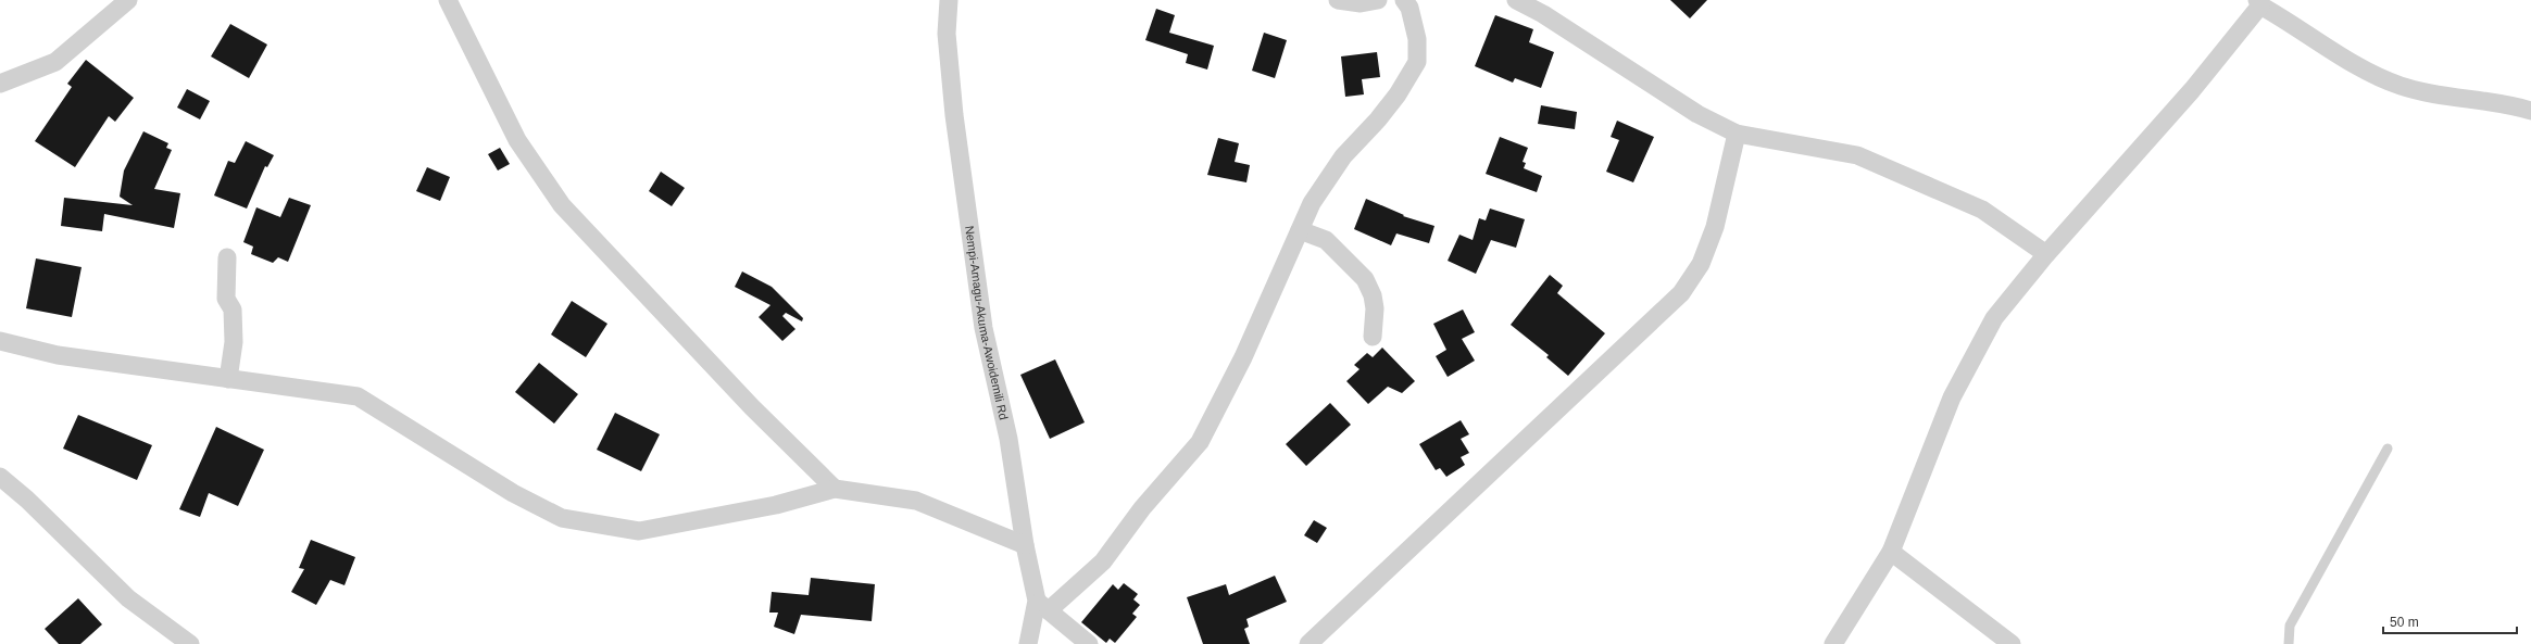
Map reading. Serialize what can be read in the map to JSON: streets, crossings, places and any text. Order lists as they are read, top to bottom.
{
  "streets": {
    "street": ["Nempi-Amagu-Akuma-Awoidemili Rd"]
  },
  "scale_bar": "50 m"
}
